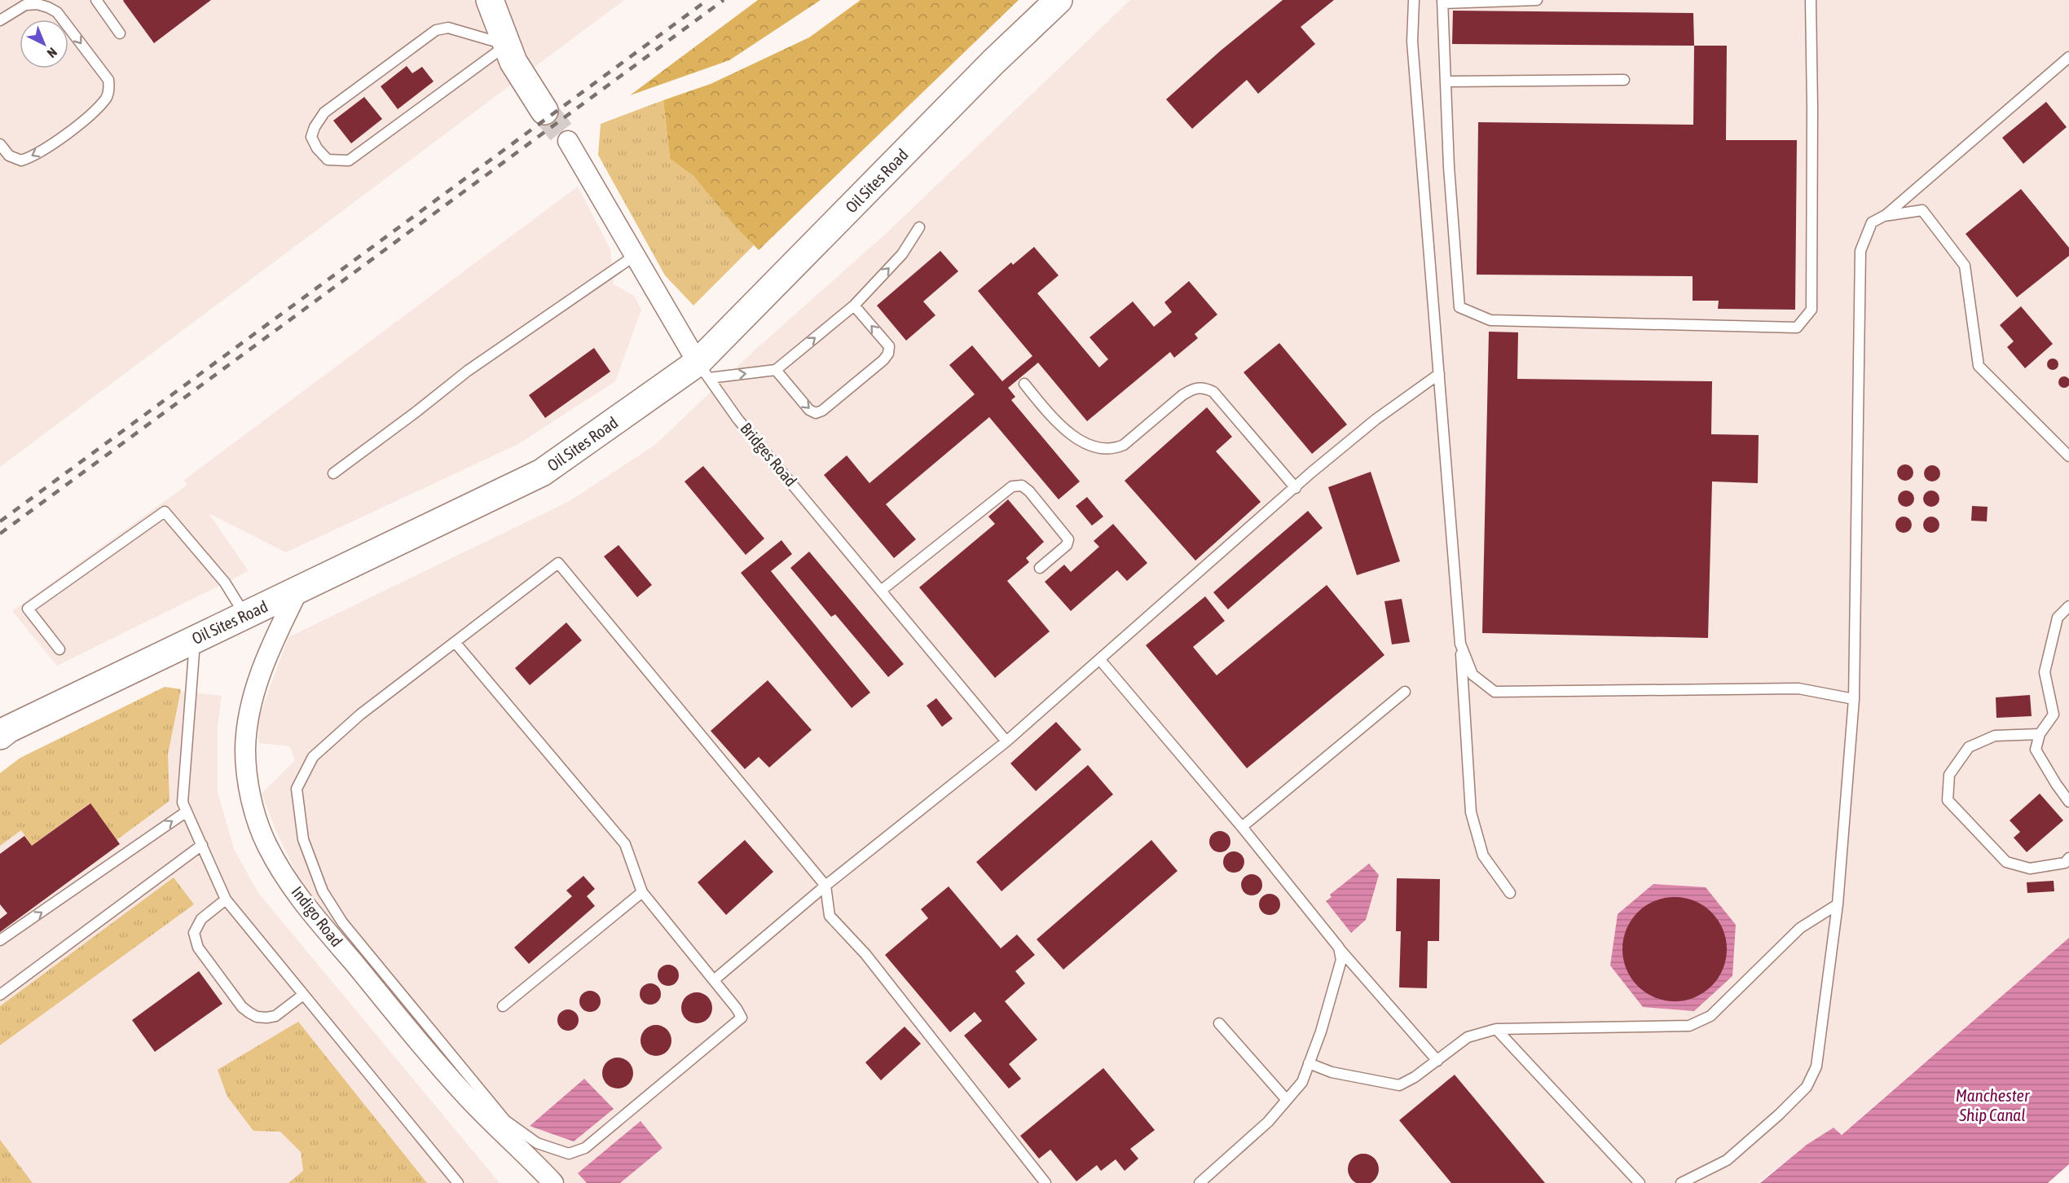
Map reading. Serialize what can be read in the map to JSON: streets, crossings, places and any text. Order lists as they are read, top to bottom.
{
  "streets": {
    "street": ["Oil Sites Road", "Bridges Road", "Indigo Road"]
  },
  "crossings": [
    ["Oil Sites Road", "Bridges Road"],
    ["Oil Sites Road", "Indigo Road"]
  ],
  "water": ["Manchester Ship Canal"],
  "north": "bottom right"
}
